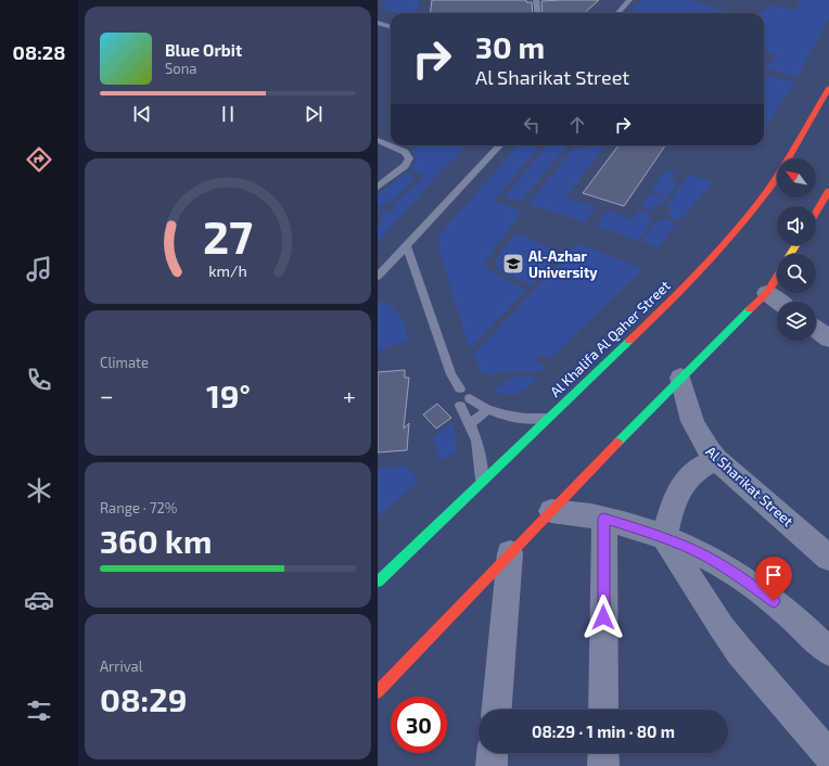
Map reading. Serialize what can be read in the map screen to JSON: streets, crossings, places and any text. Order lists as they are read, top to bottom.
{
  "streets": {
    "main road": ["Al Khalifa Al Qaher Street"],
    "street": ["Al Sharikat Street"]
  },
  "places": {
    "school or university": ["Al-Azhar University"]
  },
  "north": "top left",
  "page": {
    "tabs": "08:28",
    "turn": ["30 m", "Al Sharikat Street"],
    "song": ["Blue Orbit", "Sona"],
    "tile": [
      "Climate",
      ["Range · 72%", "360 km"],
      ["Arrival", "08:29"]
    ],
    "heat": ["−", "19°", "+"],
    "limit": "30",
    "trip": "08:29 · 1 min · 80 m",
    "gauge": ["27", "km/h"]
  }
}
